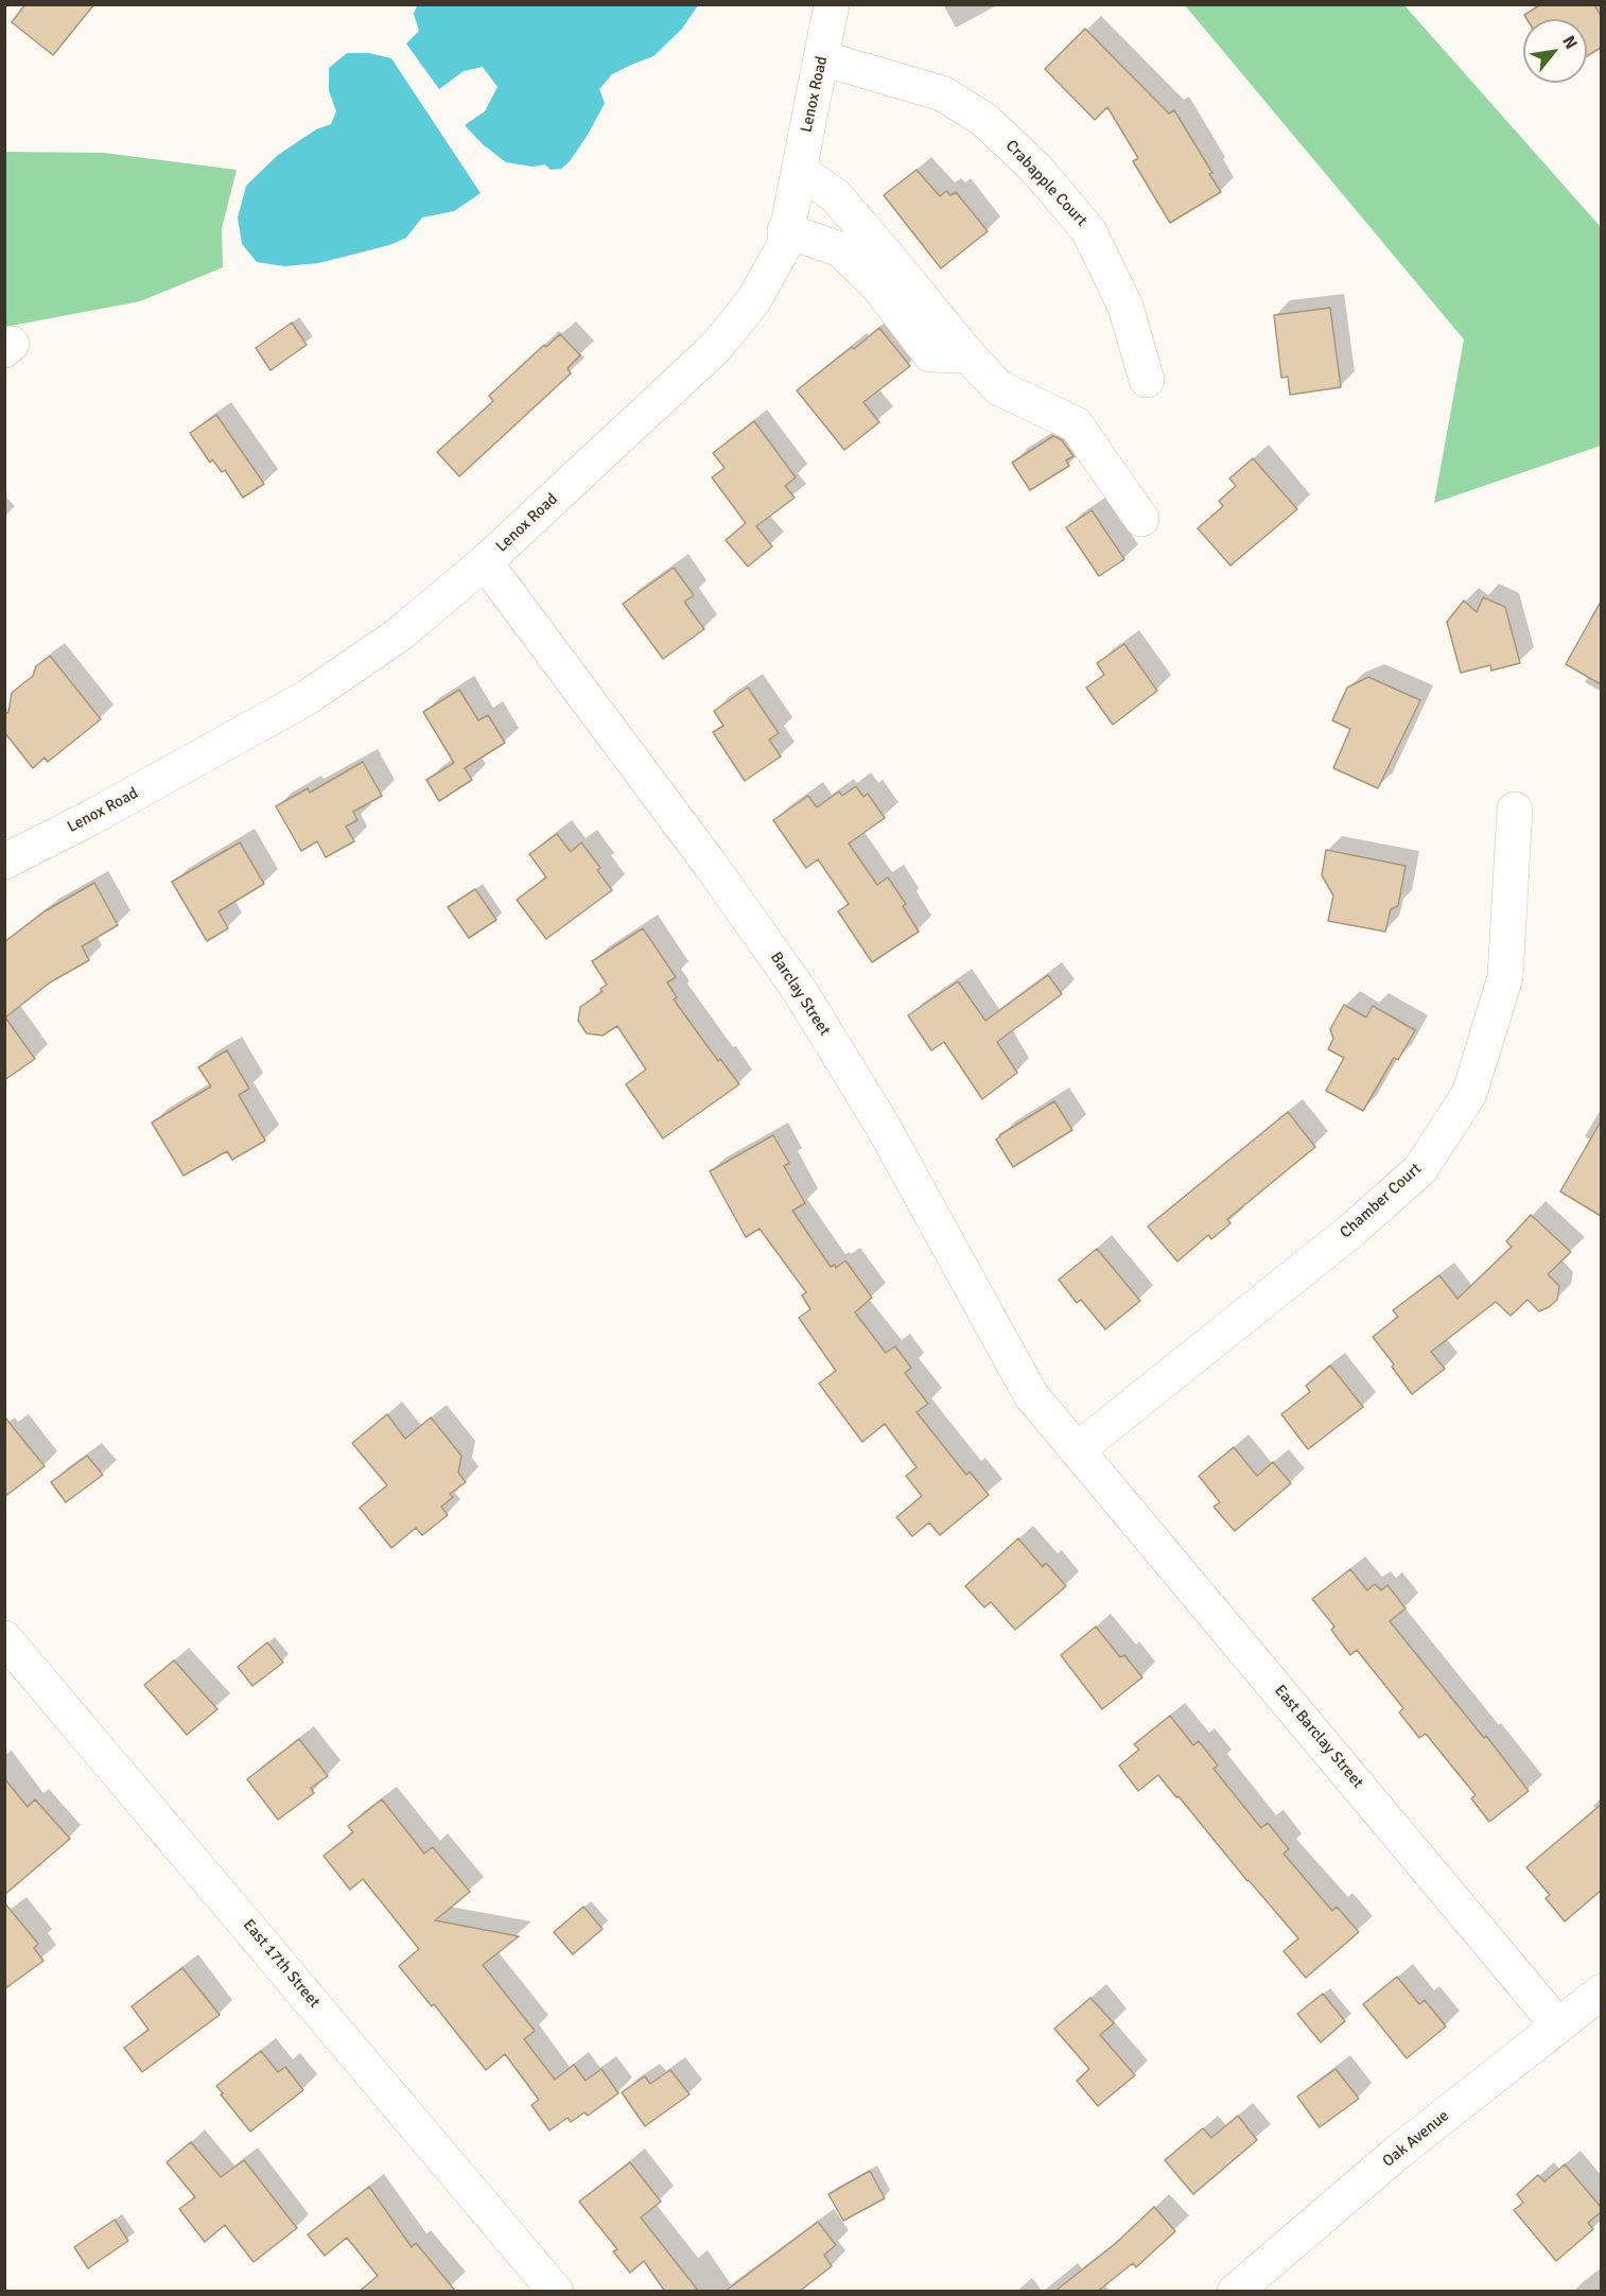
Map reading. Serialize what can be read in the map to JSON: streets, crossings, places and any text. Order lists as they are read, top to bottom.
{
  "streets": {
    "street": [
      "Lenox Road",
      "Crabapple Court",
      "Barclay Street",
      "Chamber Court",
      "East Barclay Street",
      "East 17th Street",
      "Oak Avenue"
    ]
  },
  "crossings": [
    ["Lenox Road", "Crabapple Court"],
    ["Lenox Road", "Barclay Street"],
    ["Barclay Street", "Chamber Court"],
    ["Barclay Street", "East Barclay Street"],
    ["Chamber Court", "East Barclay Street"],
    ["East Barclay Street", "Oak Avenue"]
  ],
  "north": "top right"
}
